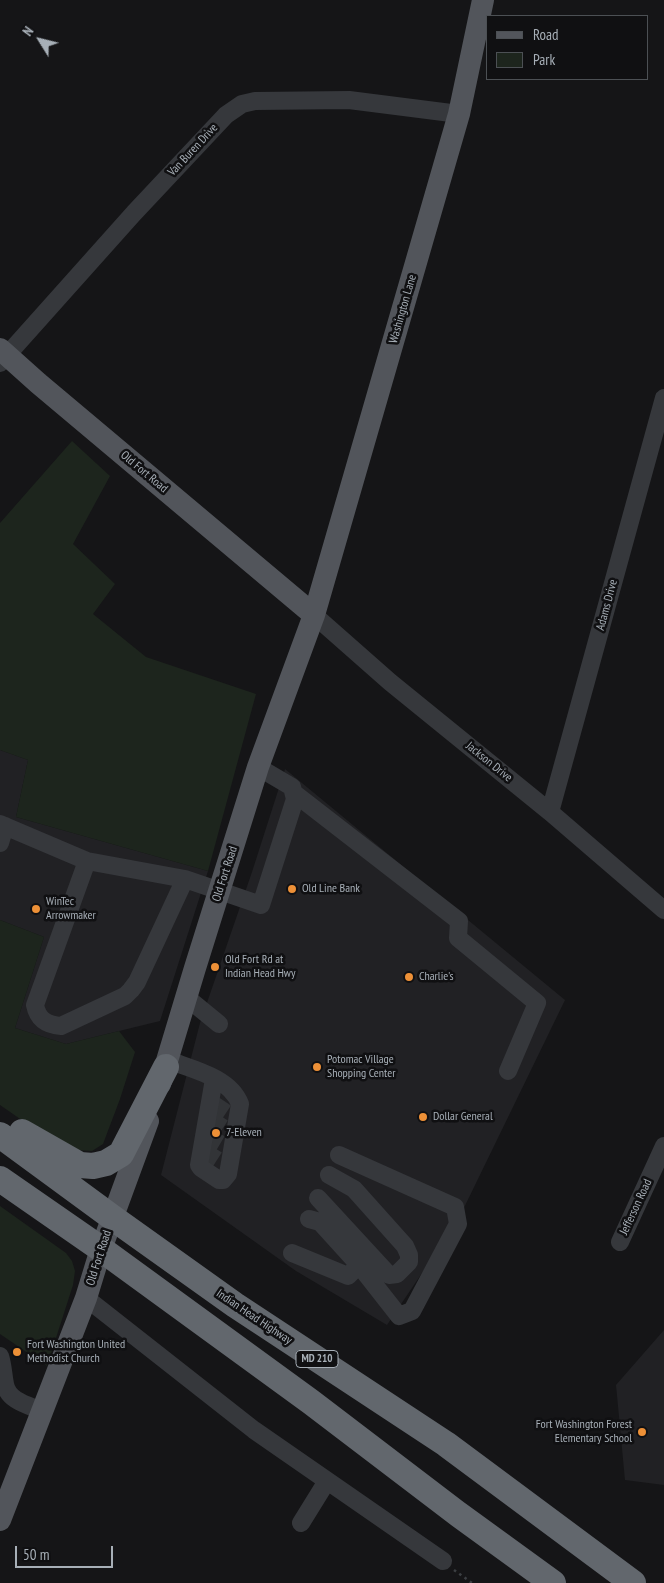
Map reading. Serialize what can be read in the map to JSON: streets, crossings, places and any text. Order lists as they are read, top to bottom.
{
  "streets": {
    "highway": ["Indian Head Highway", "MD 210"],
    "main road": ["Washington Lane", "Old Fort Road"],
    "street": [
      "Van Buren Drive",
      "Adams Drive",
      "Jackson Drive",
      "Jefferson Road"
    ]
  },
  "crossings": [
    ["Van Buren Drive", "Washington Lane"],
    ["Van Buren Drive", "Old Fort Road"],
    ["Washington Lane", "Old Fort Road"],
    ["Washington Lane", "Jackson Drive"],
    ["Old Fort Road", "Jackson Drive"],
    ["Old Fort Road", "Indian Head Highway"],
    ["Old Fort Road", "MD 210"],
    ["Adams Drive", "Jackson Drive"]
  ],
  "places": [
    "Old Line Bank",
    "WinTec Arrowmaker",
    "Old Fort Rd at Indian Head Hwy",
    "Charlie's",
    "Potomac Village Shopping Center",
    "Dollar General",
    "7-Eleven",
    "Fort Washington United Methodist Church",
    "Fort Washington Forest Elementary School"
  ],
  "legend": ["Road", "Park"],
  "scale_bar": "50 m",
  "north": "top left"
}
